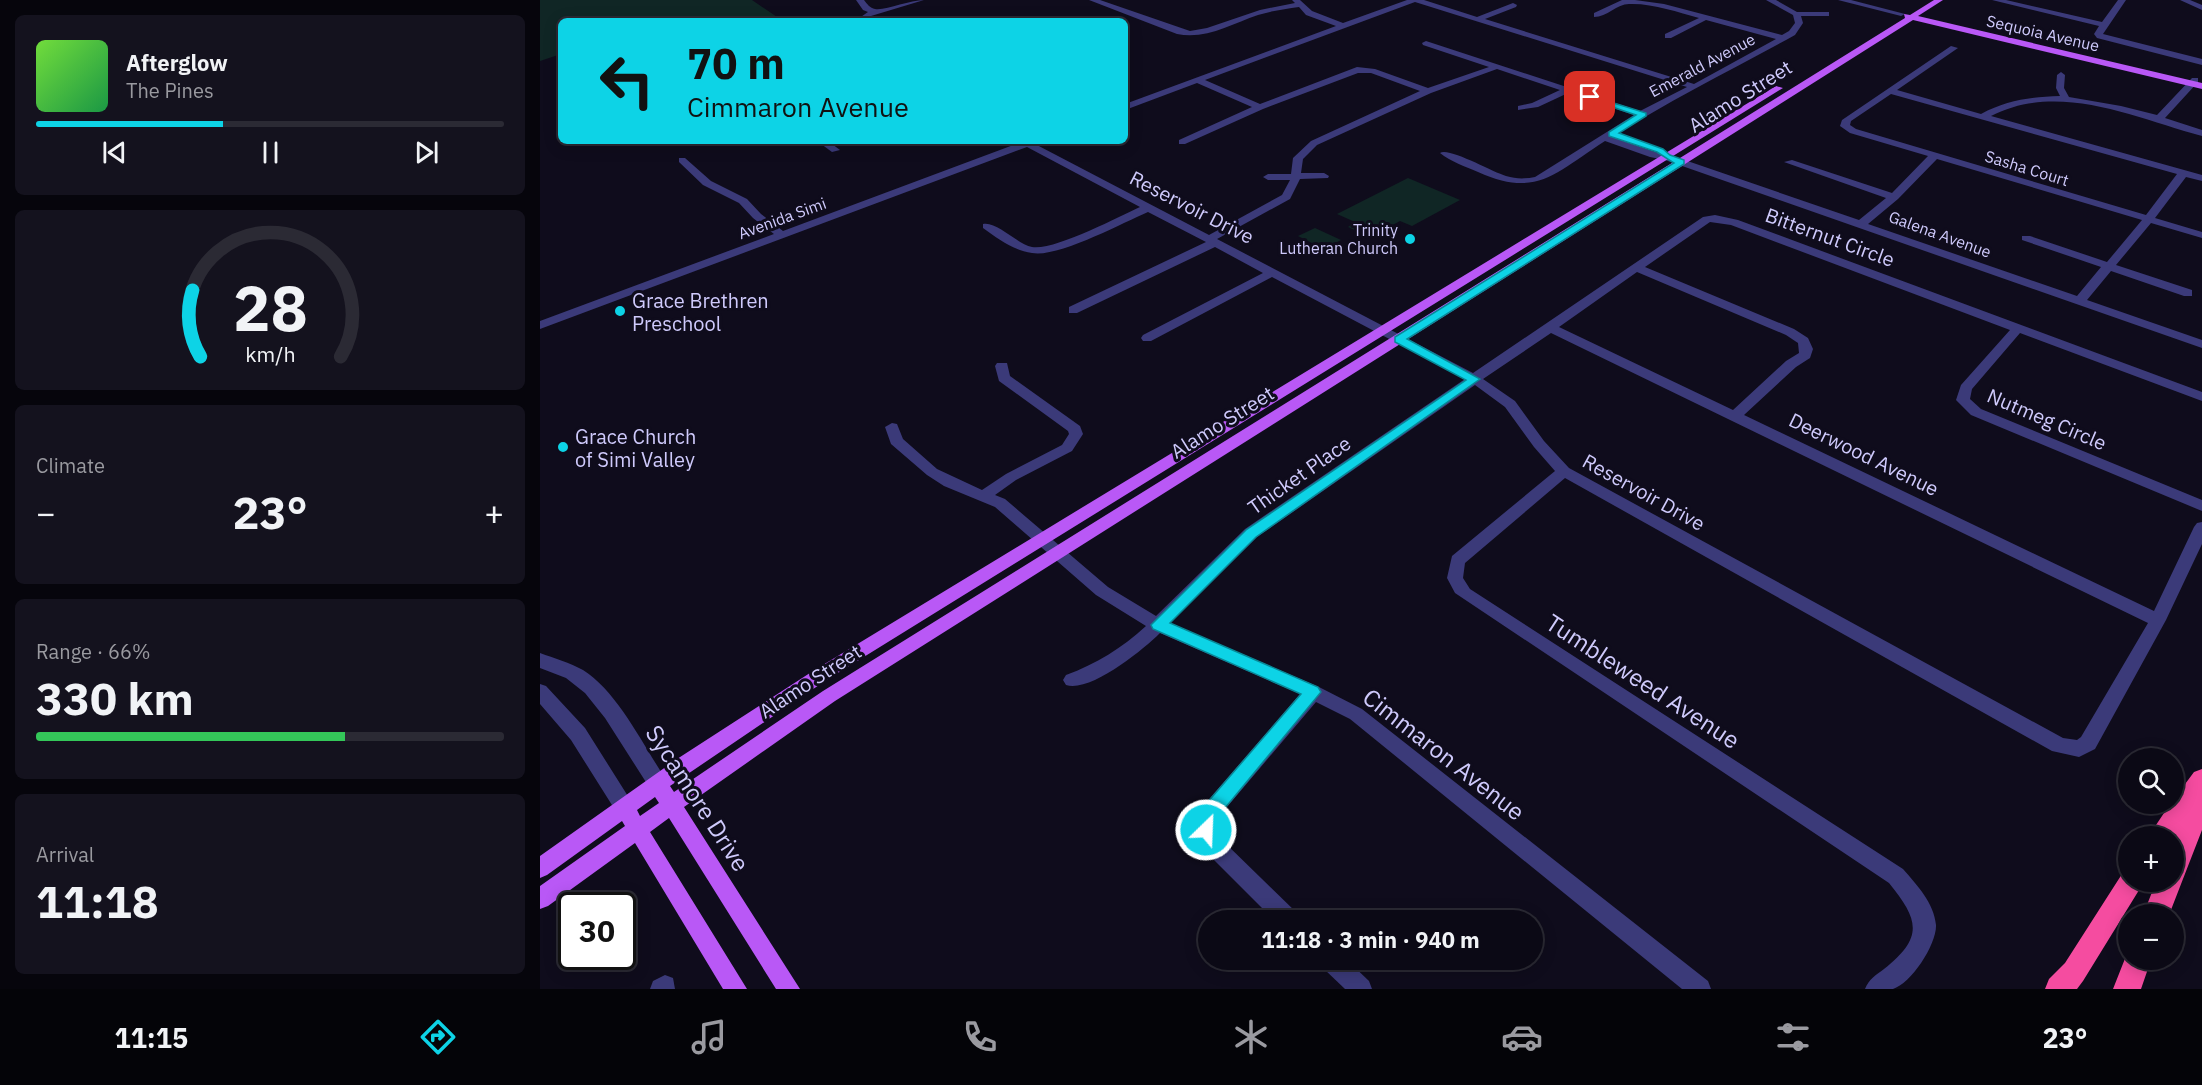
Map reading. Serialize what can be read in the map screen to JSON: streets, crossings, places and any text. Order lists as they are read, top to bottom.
{
  "streets": {
    "main road": ["Sequoia Avenue", "Alamo Street", "Sycamore Drive"],
    "street": [
      "Emerald Avenue",
      "Sasha Court",
      "Reservoir Drive",
      "Avenida Simi",
      "Galena Avenue",
      "Bitternut Circle",
      "Nutmeg Circle",
      "Deerwood Avenue",
      "Thicket Place",
      "Tumbleweed Avenue",
      "Cimmaron Avenue"
    ]
  },
  "crossings": [
    ["Sequoia Avenue", "Alamo Street"],
    ["Emerald Avenue", "Galena Avenue"],
    ["Alamo Street", "Reservoir Drive"],
    ["Alamo Street", "Galena Avenue"],
    ["Alamo Street", "Cimmaron Avenue"],
    ["Alamo Street", "Sycamore Drive"],
    ["Reservoir Drive", "Bitternut Circle"],
    ["Reservoir Drive", "Deerwood Avenue"],
    ["Reservoir Drive", "Thicket Place"],
    ["Reservoir Drive", "Tumbleweed Avenue"],
    ["Bitternut Circle", "Nutmeg Circle"],
    ["Bitternut Circle", "Deerwood Avenue"],
    ["Bitternut Circle", "Thicket Place"],
    ["Thicket Place", "Cimmaron Avenue"]
  ],
  "places": ["Trinity Lutheran Church", "Grace Brethren Preschool", "Grace Church of Simi Valley"],
  "page": {
    "turn": ["70 m", "Cimmaron Avenue"],
    "song": ["Afterglow", "The Pines"],
    "tile": [
      "Climate",
      ["Range · 66%", "330 km"],
      ["Arrival", "11:18"]
    ],
    "heat": ["−", "23°", "+"],
    "map_buttons": ["+", "−"],
    "limit": "30",
    "trip": "11:18 · 3 min · 940 m",
    "tabs": ["11:15", "23°"],
    "gauge": ["28", "km/h"]
  }
}
